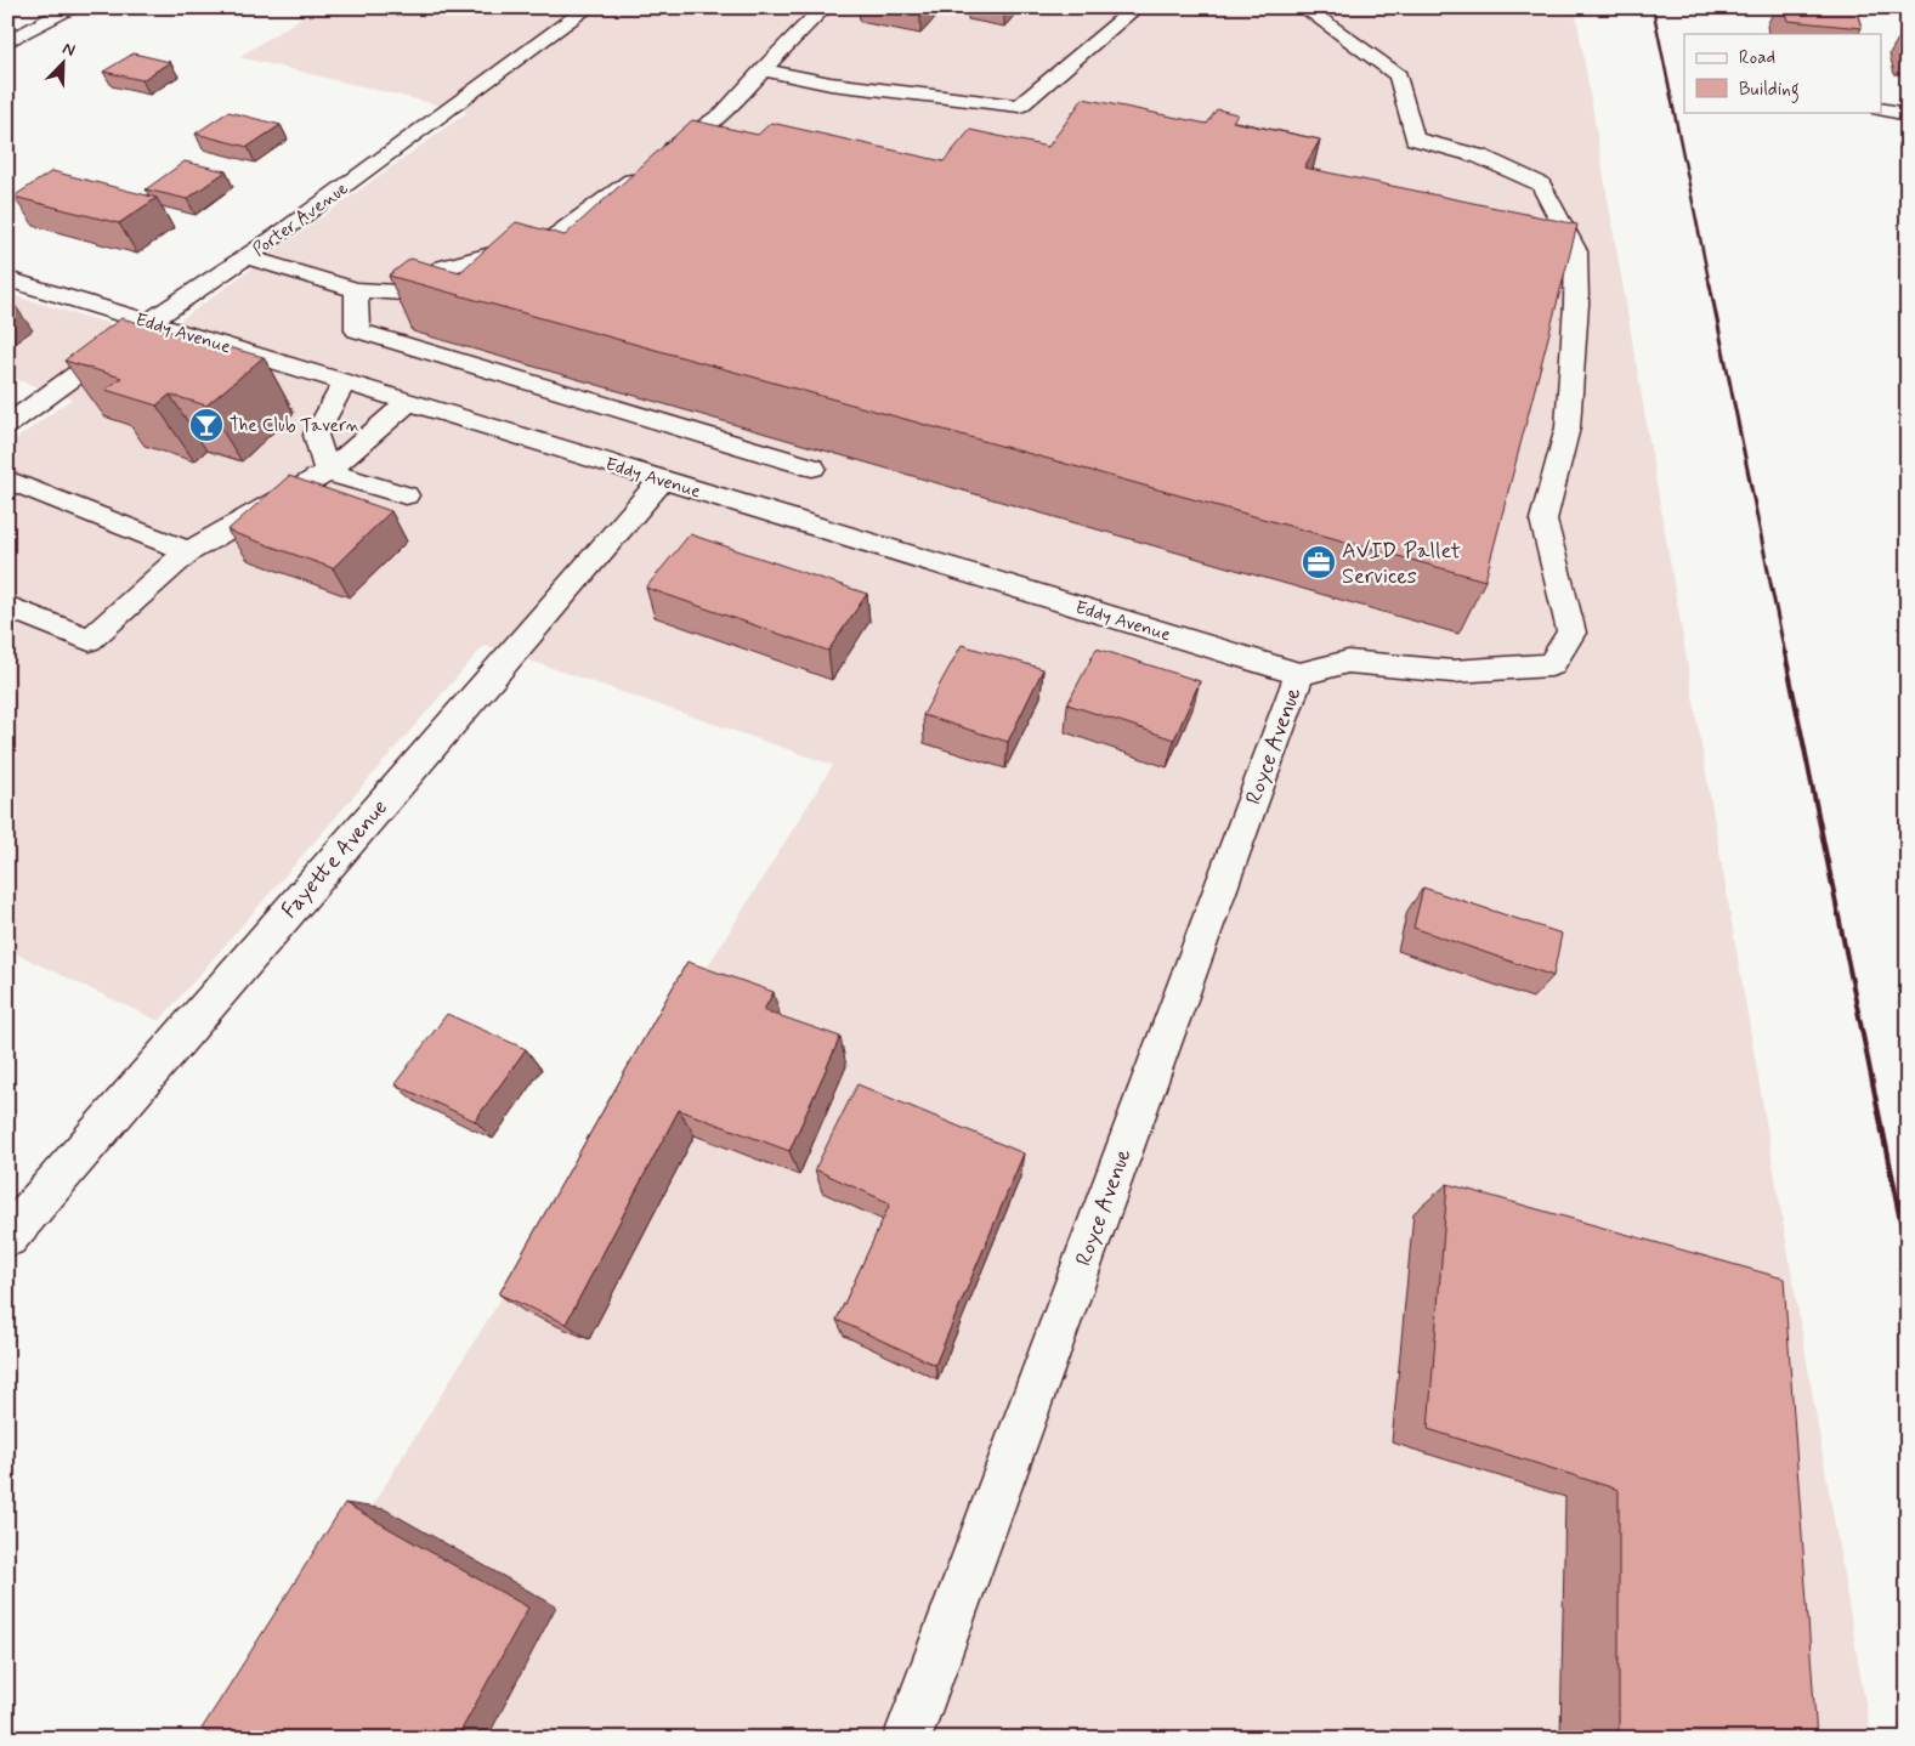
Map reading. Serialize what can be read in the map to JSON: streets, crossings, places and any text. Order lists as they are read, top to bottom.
{
  "streets": {
    "street": [
      "Porter Avenue",
      "Eddy Avenue",
      "Royce Avenue",
      "Fayette Avenue"
    ]
  },
  "crossings": [
    ["Porter Avenue", "Eddy Avenue"],
    ["Eddy Avenue", "Royce Avenue"],
    ["Eddy Avenue", "Fayette Avenue"]
  ],
  "places": {
    "bar": ["The Club Tavern"],
    "office": ["AVID Pallet Services"]
  },
  "legend": ["Road", "Building"],
  "north": "top right"
}
